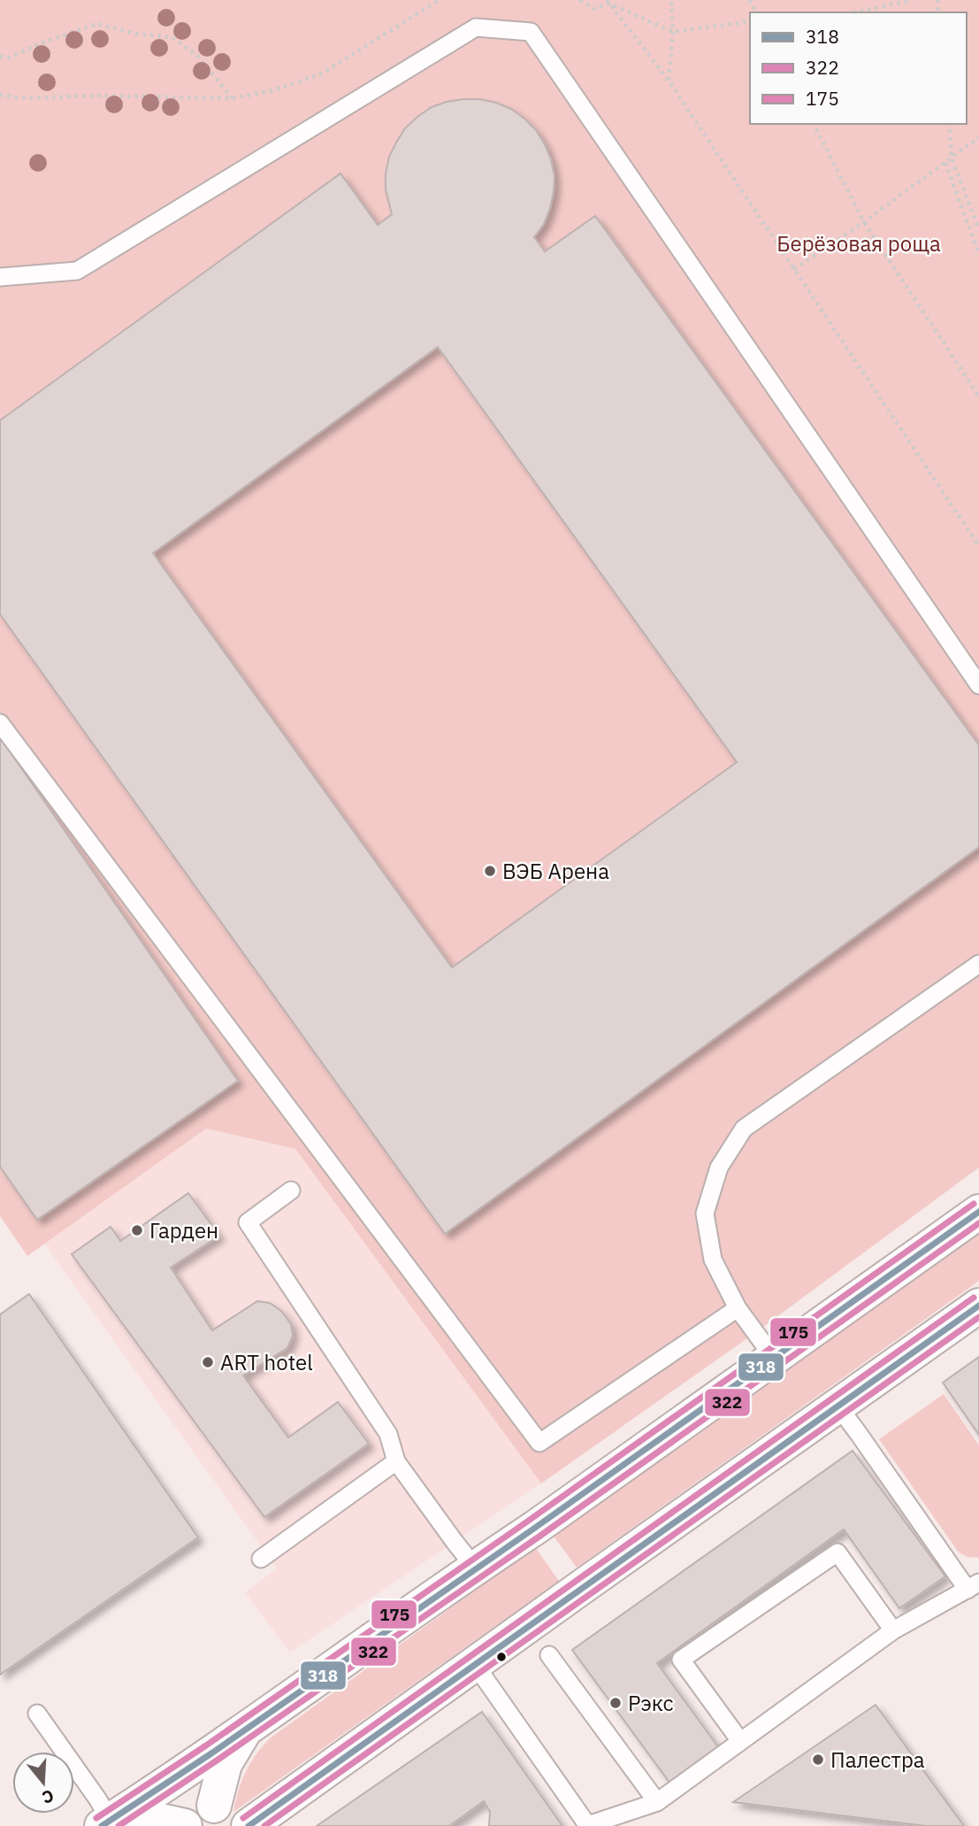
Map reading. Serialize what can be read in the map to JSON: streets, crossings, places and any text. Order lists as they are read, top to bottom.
{
  "parks": ["Берёзовая роща"],
  "places": [
    "ВЭБ Арена",
    "Гарден",
    "ART hotel",
    "Рэкс",
    "Палестра"
  ],
  "lines": ["transit line 175", "transit line 318", "transit line 322"],
  "legend": ["318", "322", "175"],
  "north": "bottom"
}
